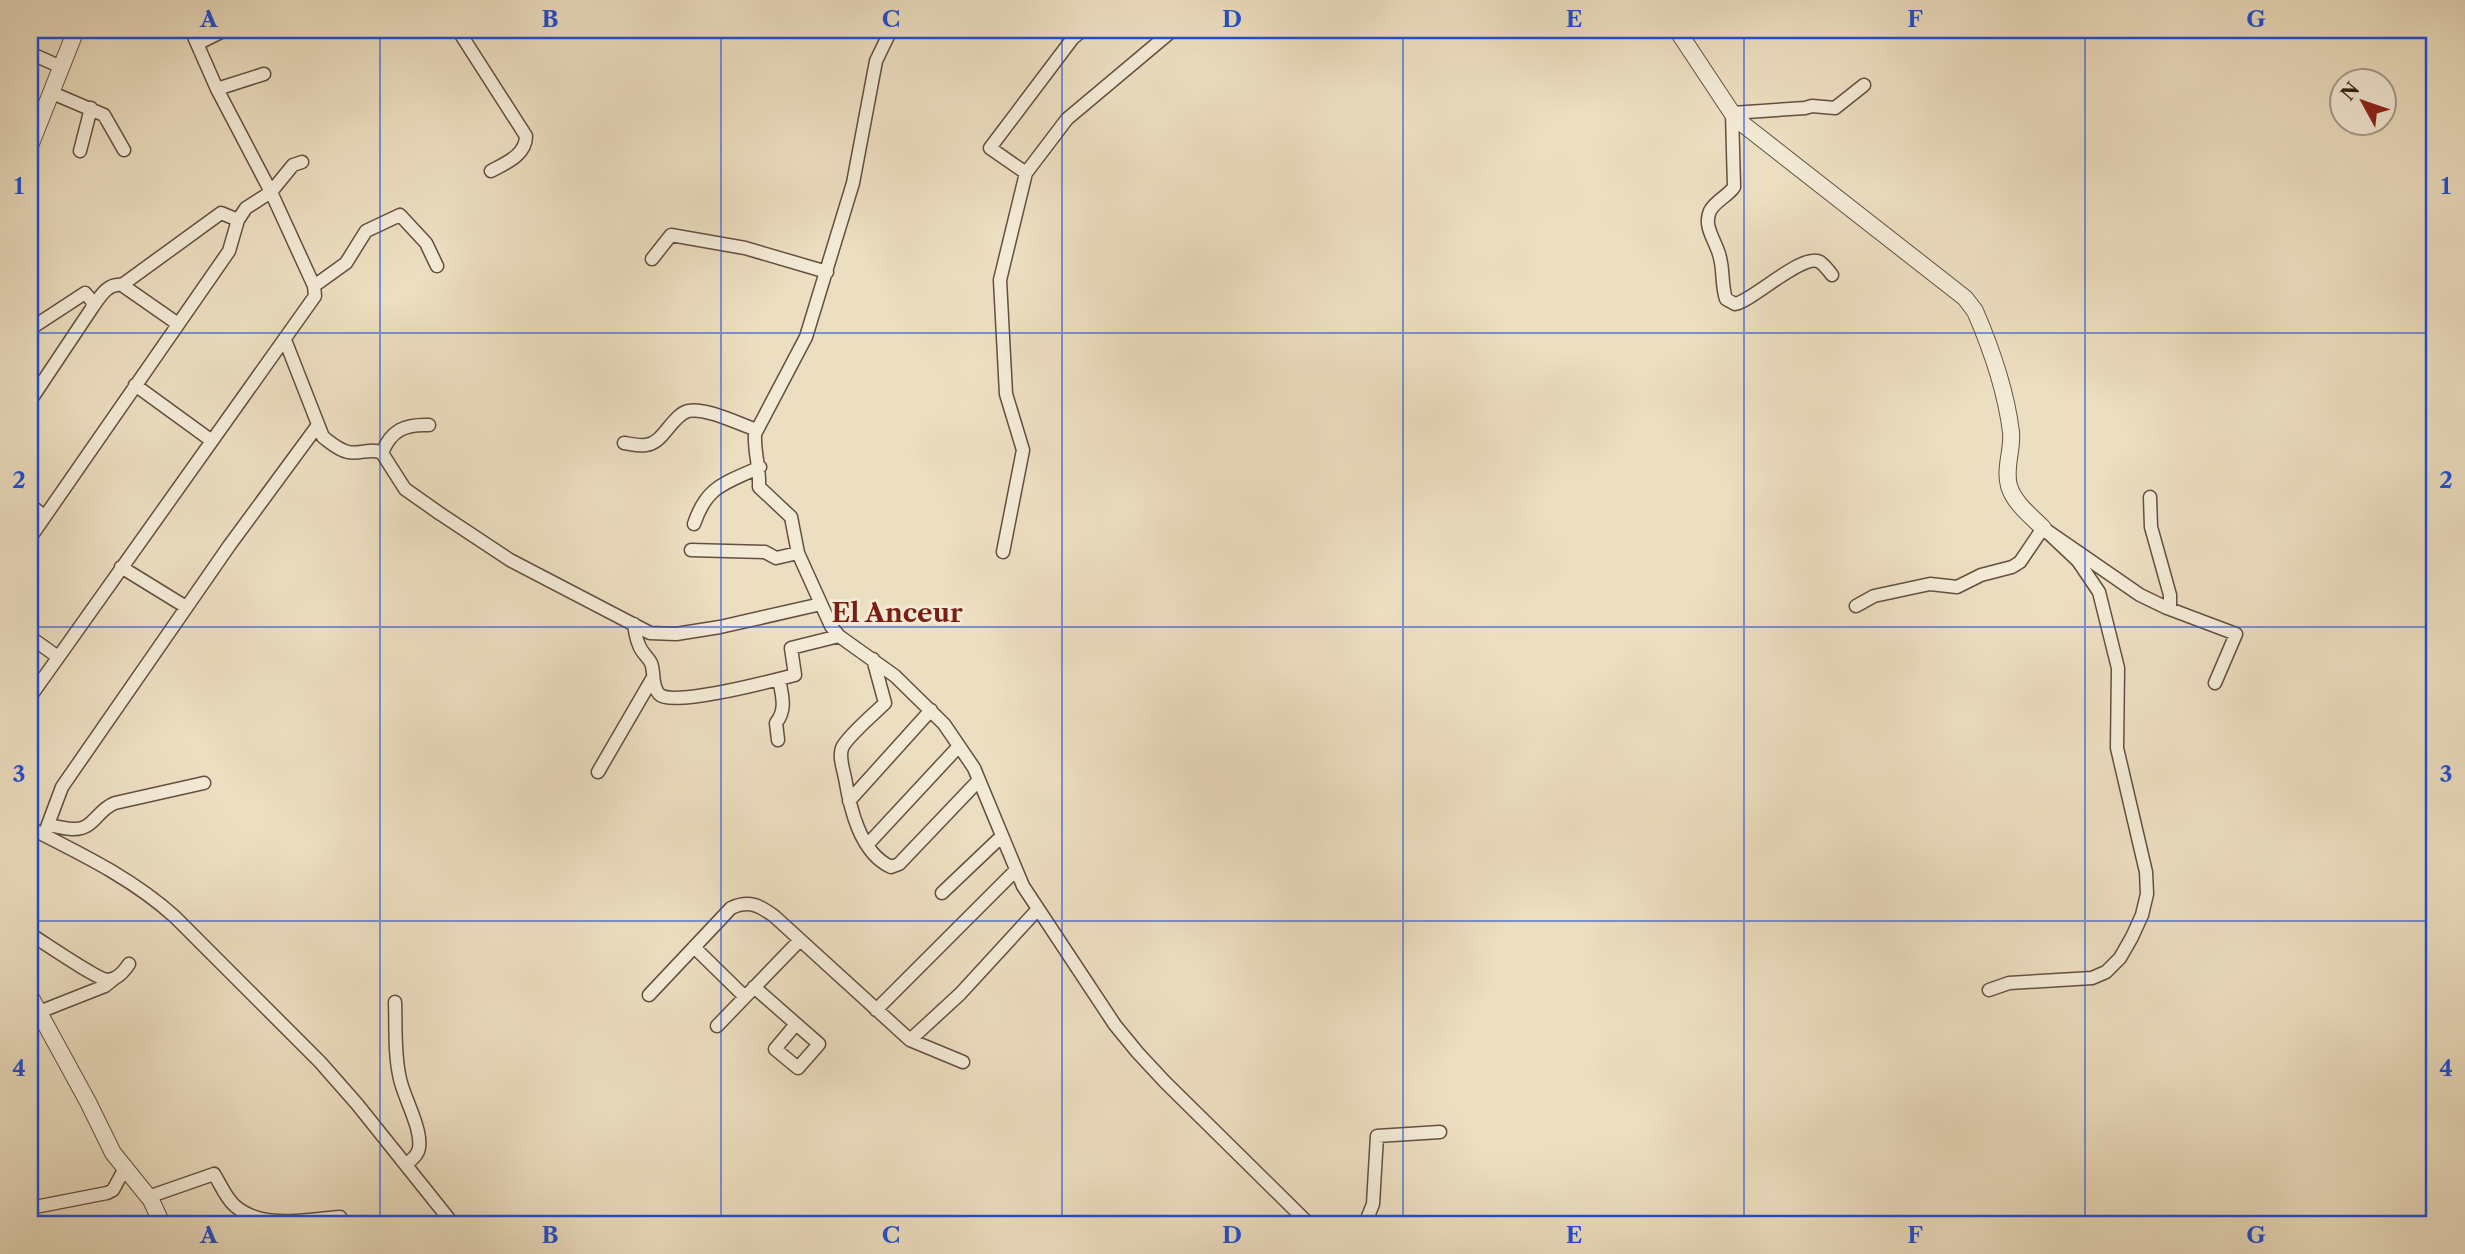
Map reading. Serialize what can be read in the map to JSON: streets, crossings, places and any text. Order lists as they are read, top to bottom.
{
  "districts": ["El Anceur"],
  "north": "top left",
  "grid": {
    "columns": [
      "A",
      "B",
      "C",
      "D",
      "E",
      "F",
      "G"
    ],
    "rows": [
      "1",
      "2",
      "3",
      "4"
    ]
  }
}
